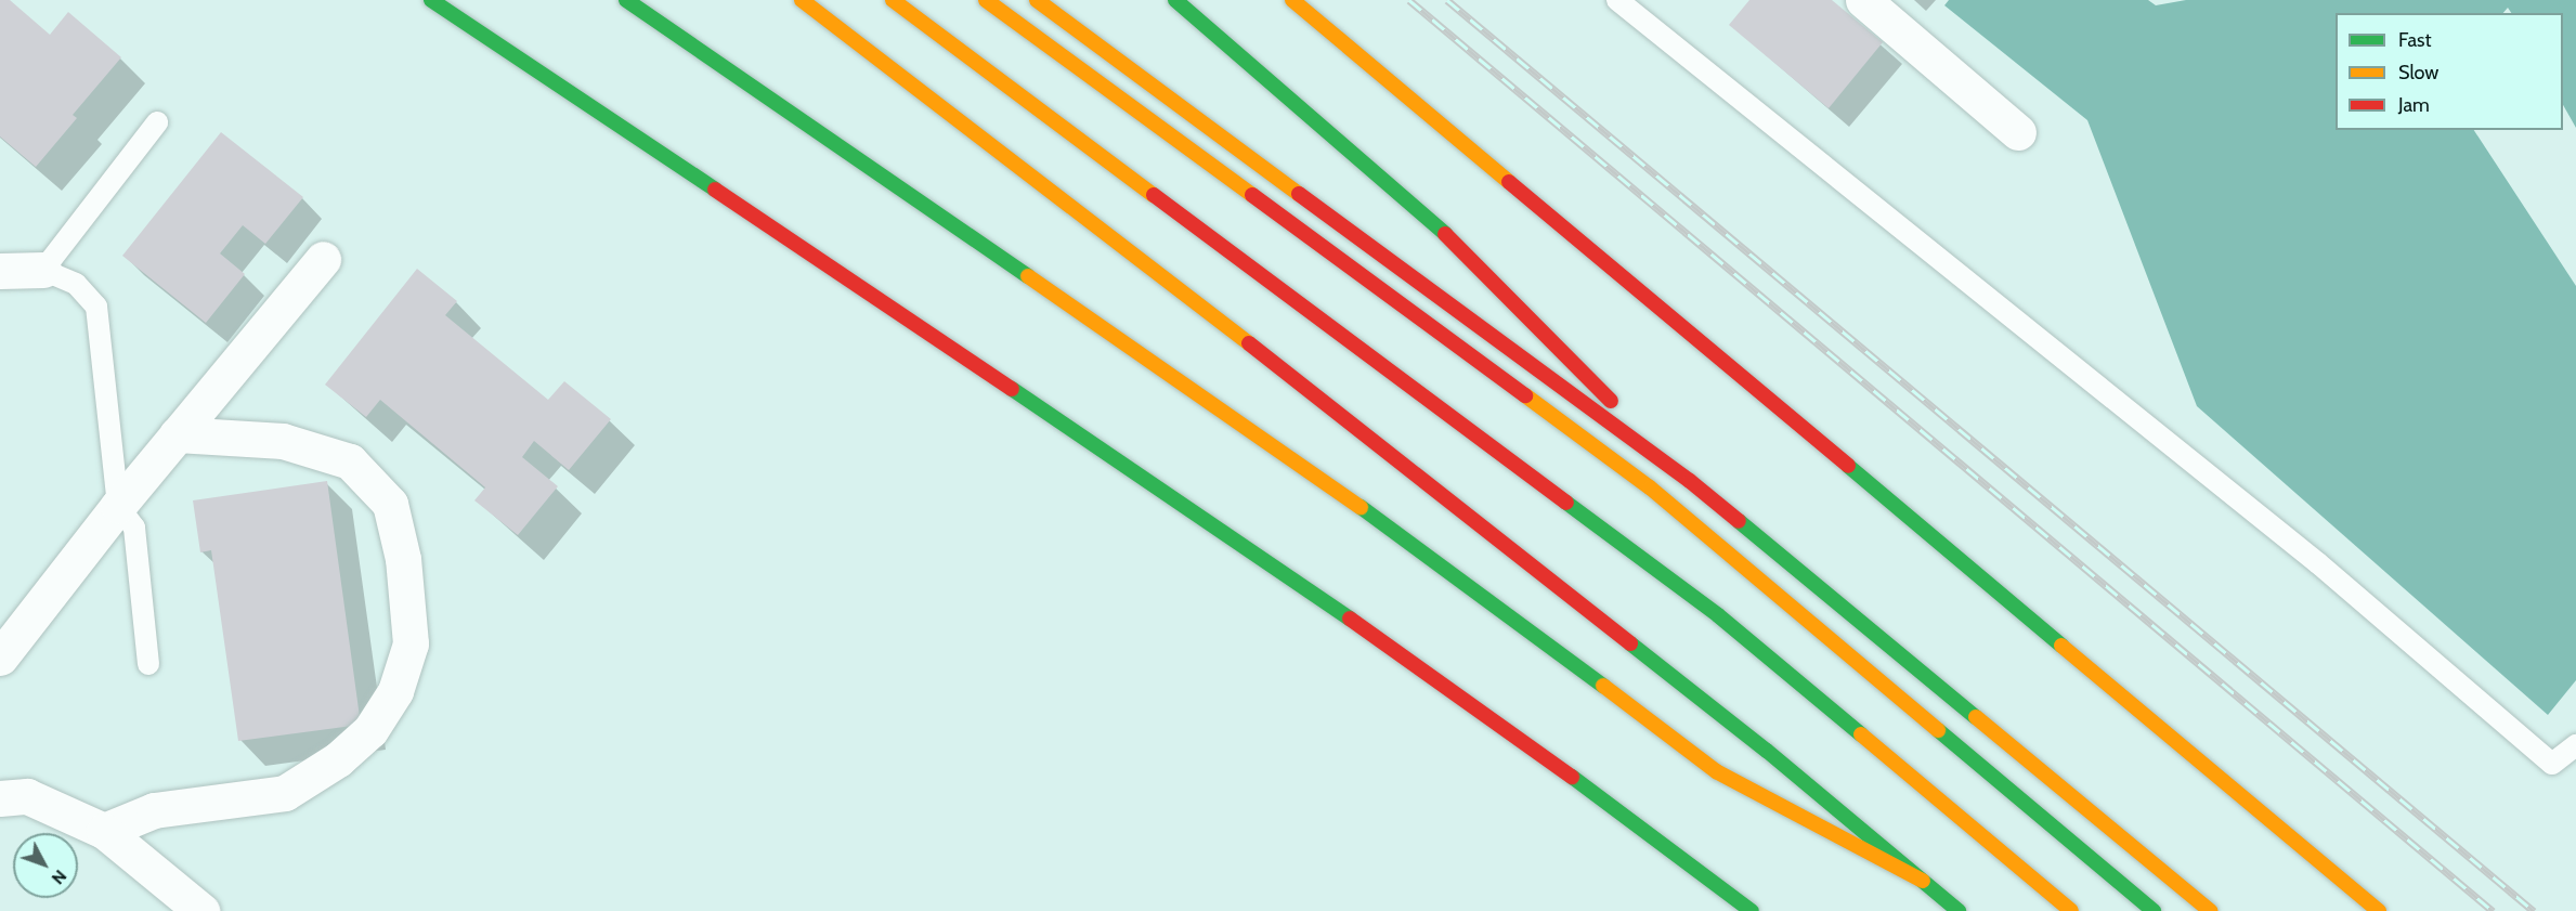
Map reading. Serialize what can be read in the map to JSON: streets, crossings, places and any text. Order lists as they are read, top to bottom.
{
  "legend": ["Fast", "Slow", "Jam"],
  "north": "bottom right"
}
